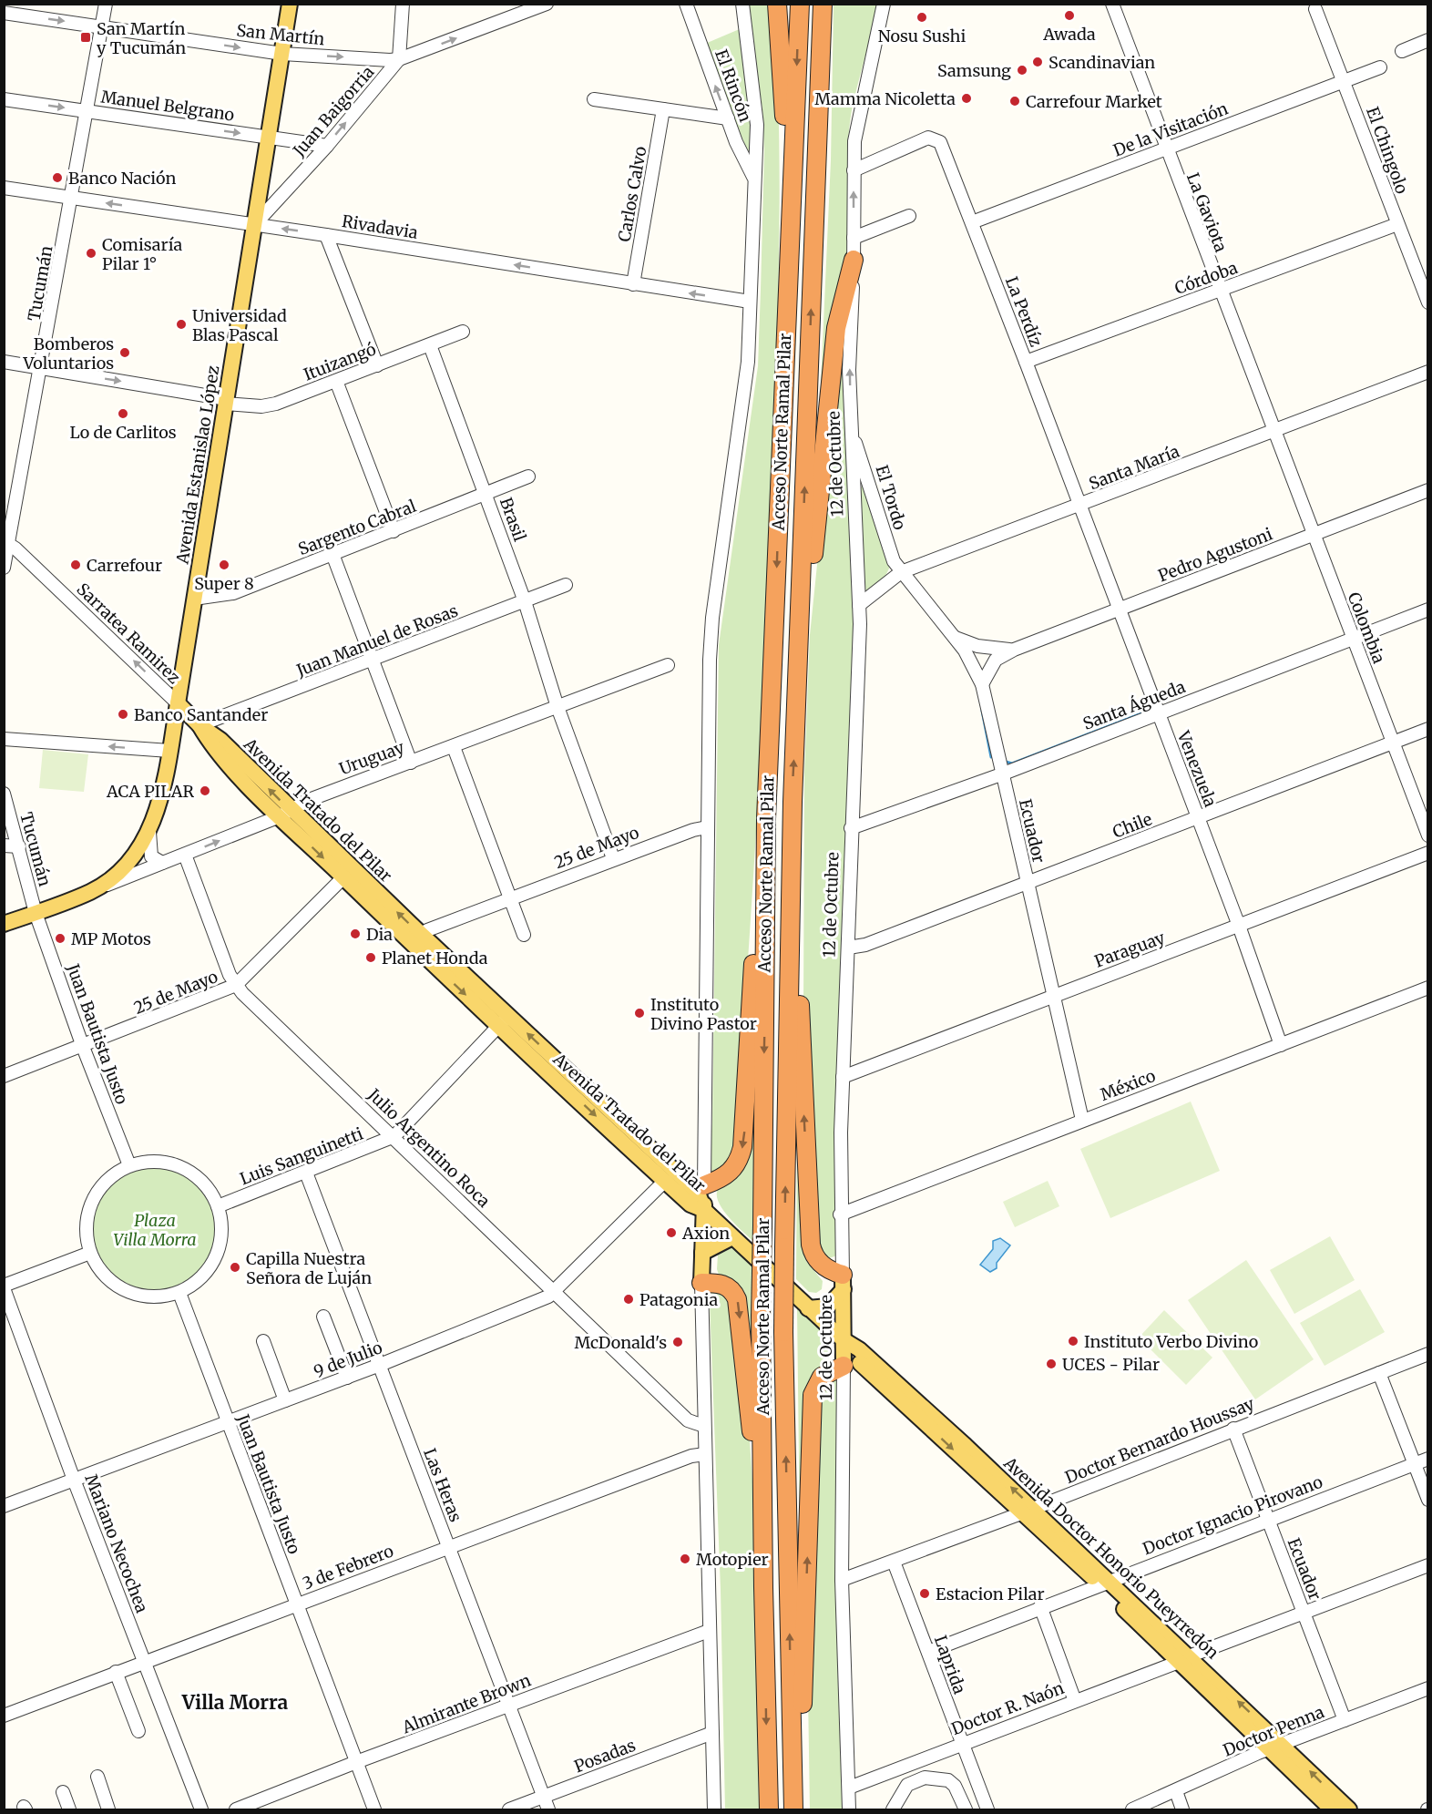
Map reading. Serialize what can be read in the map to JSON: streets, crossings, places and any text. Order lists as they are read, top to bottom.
{
  "streets": {
    "highway": ["Acceso Norte Ramal Pilar"],
    "main road": [
      "12 de Octubre",
      "Avenida Estanislao López",
      "Uruguay",
      "Avenida Tratado del Pilar",
      "Avenida Doctor Honorio Pueyrredón"
    ],
    "street": [
      "San Martín",
      "El Rincón",
      "Manuel Belgrano",
      "Juan Baigorria",
      "De la Visitación",
      "El Chingolo",
      "Carlos Calvo",
      "La Gaviota",
      "Rivadavia",
      "Córdoba",
      "Tucumán",
      "La Perdíz",
      "Ituizangó",
      "Santa María",
      "El Tordo",
      "Brasil",
      "Sargento Cabral",
      "Pedro Agustoni",
      "Colombia",
      "Sarratea Ramirez",
      "Juan Manuel de Rosas",
      "Santa Águeda",
      "Venezuela",
      "Chile",
      "Ecuador",
      "25 de Mayo",
      "Paraguay",
      "Juan Bautista Justo",
      "México",
      "Julio Argentino Roca",
      "Luis Sanguinetti",
      "9 de Julio",
      "Doctor Bernardo Houssay",
      "Las Heras",
      "Doctor Ignacio Pirovano",
      "Mariano Necochea",
      "3 de Febrero",
      "Laprida",
      "Almirante Brown",
      "Doctor R. Naón",
      "Doctor Penna",
      "Posadas"
    ]
  },
  "crossings": [
    ["San Martín", "Juan Baigorria"],
    ["San Martín", "Tucumán"],
    ["San Martín", "Avenida Estanislao López"],
    ["Manuel Belgrano", "Juan Baigorria"],
    ["Manuel Belgrano", "Tucumán"],
    ["Manuel Belgrano", "Avenida Estanislao López"],
    ["Juan Baigorria", "Rivadavia"],
    ["Juan Baigorria", "Avenida Estanislao López"],
    ["De la Visitación", "El Chingolo"],
    ["De la Visitación", "La Gaviota"],
    ["De la Visitación", "La Perdíz"],
    ["El Chingolo", "Córdoba"],
    ["Carlos Calvo", "Rivadavia"],
    ["La Gaviota", "Córdoba"],
    ["La Gaviota", "Santa María"],
    ["La Gaviota", "Colombia"],
    ["Rivadavia", "Tucumán"],
    ["Rivadavia", "Avenida Estanislao López"],
    ["Córdoba", "La Perdíz"],
    ["Tucumán", "Ituizangó"],
    ["Tucumán", "Sarratea Ramirez"],
    ["Tucumán", "Uruguay"],
    ["Tucumán", "Juan Bautista Justo"],
    ["La Perdíz", "12 de Octubre"],
    ["La Perdíz", "Santa María"],
    ["La Perdíz", "Venezuela"],
    ["Ituizangó", "Avenida Estanislao López"],
    ["Ituizangó", "Brasil"],
    ["12 de Octubre", "Santa María"],
    ["12 de Octubre", "El Tordo"],
    ["12 de Octubre", "Santa Águeda"],
    ["12 de Octubre", "Chile"],
    ["12 de Octubre", "Paraguay"],
    ["12 de Octubre", "México"],
    ["12 de Octubre", "Doctor Bernardo Houssay"],
    ["12 de Octubre", "Avenida Doctor Honorio Pueyrredón"],
    ["12 de Octubre", "Doctor R. Naón"],
    ["Avenida Estanislao López", "Sargento Cabral"],
    ["Avenida Estanislao López", "Sarratea Ramirez"],
    ["Avenida Estanislao López", "Uruguay"],
    ["Avenida Estanislao López", "Avenida Tratado del Pilar"],
    ["Santa María", "El Tordo"],
    ["Santa María", "Colombia"],
    ["Santa María", "Venezuela"],
    ["Santa María", "Ecuador"],
    ["El Tordo", "Ecuador"],
    ["Brasil", "Sargento Cabral"],
    ["Brasil", "Juan Manuel de Rosas"],
    ["Brasil", "Uruguay"],
    ["Brasil", "25 de Mayo"],
    ["Pedro Agustoni", "Colombia"],
    ["Pedro Agustoni", "Venezuela"],
    ["Pedro Agustoni", "Ecuador"],
    ["Colombia", "Santa Águeda"],
    ["Colombia", "Chile"],
    ["Sarratea Ramirez", "Avenida Tratado del Pilar"],
    ["Juan Manuel de Rosas", "Avenida Tratado del Pilar"],
    ["Santa Águeda", "Venezuela"],
    ["Santa Águeda", "Ecuador"],
    ["Uruguay", "Avenida Tratado del Pilar"],
    ["Uruguay", "Juan Bautista Justo"],
    ["Uruguay", "Julio Argentino Roca"],
    ["Venezuela", "Chile"],
    ["Venezuela", "Paraguay"],
    ["Venezuela", "México"],
    ["Avenida Tratado del Pilar", "25 de Mayo"],
    ["Avenida Tratado del Pilar", "Luis Sanguinetti"],
    ["Avenida Tratado del Pilar", "9 de Julio"],
    ["Avenida Tratado del Pilar", "Avenida Doctor Honorio Pueyrredón"],
    ["Chile", "Ecuador"],
    ["Ecuador", "Paraguay"],
    ["Ecuador", "México"],
    ["Ecuador", "Doctor Bernardo Houssay"],
    ["Ecuador", "Doctor Ignacio Pirovano"],
    ["Ecuador", "Doctor R. Naón"],
    ["Ecuador", "Doctor Penna"],
    ["25 de Mayo", "Juan Bautista Justo"],
    ["25 de Mayo", "Julio Argentino Roca"],
    ["Juan Bautista Justo", "Luis Sanguinetti"],
    ["Juan Bautista Justo", "9 de Julio"],
    ["Juan Bautista Justo", "3 de Febrero"],
    ["Juan Bautista Justo", "Almirante Brown"],
    ["Julio Argentino Roca", "Luis Sanguinetti"],
    ["Julio Argentino Roca", "9 de Julio"],
    ["Luis Sanguinetti", "Las Heras"],
    ["9 de Julio", "Las Heras"],
    ["9 de Julio", "Mariano Necochea"],
    ["Doctor Bernardo Houssay", "Avenida Doctor Honorio Pueyrredón"],
    ["Doctor Bernardo Houssay", "Laprida"],
    ["Las Heras", "3 de Febrero"],
    ["Las Heras", "Almirante Brown"],
    ["Las Heras", "Posadas"],
    ["Doctor Ignacio Pirovano", "Avenida Doctor Honorio Pueyrredón"],
    ["Doctor Ignacio Pirovano", "Laprida"],
    ["Mariano Necochea", "3 de Febrero"],
    ["Avenida Doctor Honorio Pueyrredón", "Doctor R. Naón"],
    ["Avenida Doctor Honorio Pueyrredón", "Doctor Penna"],
    ["Laprida", "Doctor R. Naón"]
  ],
  "one_way": [
    "San Martín",
    "Manuel Belgrano",
    "Juan Baigorria",
    "Rivadavia",
    "Ituizangó",
    "Sarratea Ramirez"
  ],
  "districts": ["Villa Morra"],
  "parks": ["Plaza Villa Morra"],
  "places": {
    "other": [
      "Awada",
      "Nosu Sushi",
      "Scandinavian",
      "Samsung",
      "Mamma Nicoletta",
      "Carrefour Market",
      "Banco Nación",
      "Comisaría Pilar 1°",
      "Universidad Blas Pascal",
      "Bomberos Voluntarios",
      "Lo de Carlitos",
      "Carrefour",
      "Super 8",
      "Banco Santander",
      "ACA PILAR",
      "Dia",
      "MP Motos",
      "Planet Honda",
      "Instituto Divino Pastor",
      "Axion",
      "Capilla Nuestra Señora de Luján",
      "Patagonia",
      "Instituto Verbo Divino",
      "McDonald's",
      "UCES - Pilar",
      "Motopier",
      "Estacion Pilar"
    ],
    "transit": ["San Martín y Tucumán"]
  }
}
